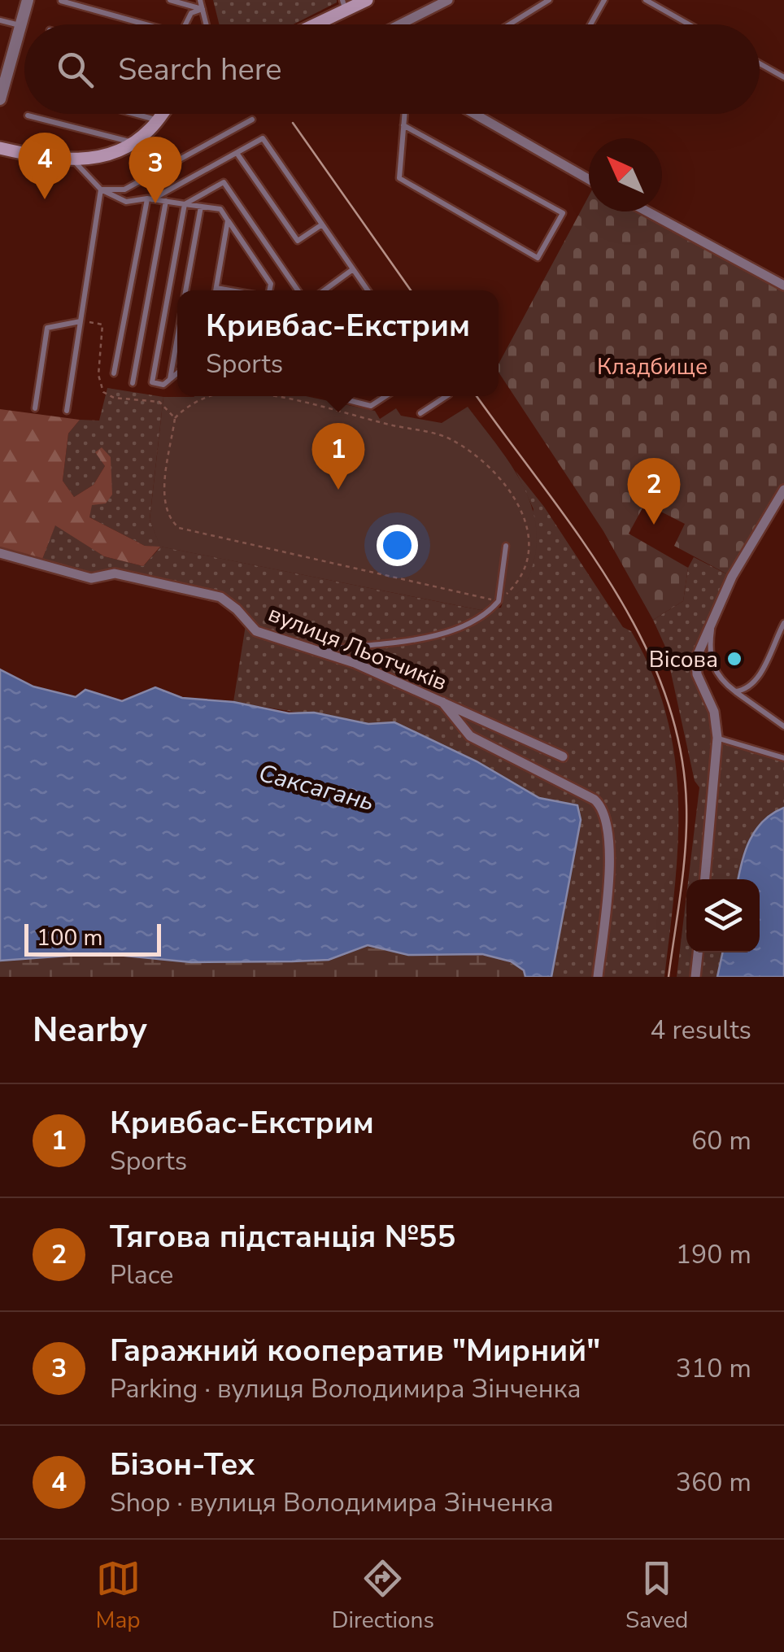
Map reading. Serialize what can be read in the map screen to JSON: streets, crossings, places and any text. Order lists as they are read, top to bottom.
{
  "streets": {
    "street": ["вулиця Льотчиків"]
  },
  "water": ["Саксагань"],
  "parks": ["Кладбище"],
  "places": ["Вісова"],
  "scale_bar": "100 m",
  "north": "top left",
  "page": {
    "search": "Search here",
    "pins": [
      "4",
      "3",
      "1",
      "2"
    ],
    "popup": ["Кривбас-Екстрим", "Sports"],
    "scale": "100 m",
    "heading": ["Nearby", "4 results"],
    "list": [
      {
        "mark": "1",
        "name": "Кривбас-Екстрим",
        "note": "Sports",
        "value": "60 m"
      },
      {
        "mark": "2",
        "name": "Тягова підстанція №55",
        "note": "Place",
        "value": "190 m"
      },
      {
        "mark": "3",
        "name": "Гаражний кооператив \"Мирний\"",
        "note": "Parking · вулиця Володимира Зінченка",
        "value": "310 m"
      },
      {
        "mark": "4",
        "name": "Бізон-Тех",
        "note": "Shop · вулиця Володимира Зінченка",
        "value": "360 m"
      }
    ],
    "nav": ["Map", "Directions", "Saved"]
  }
}
